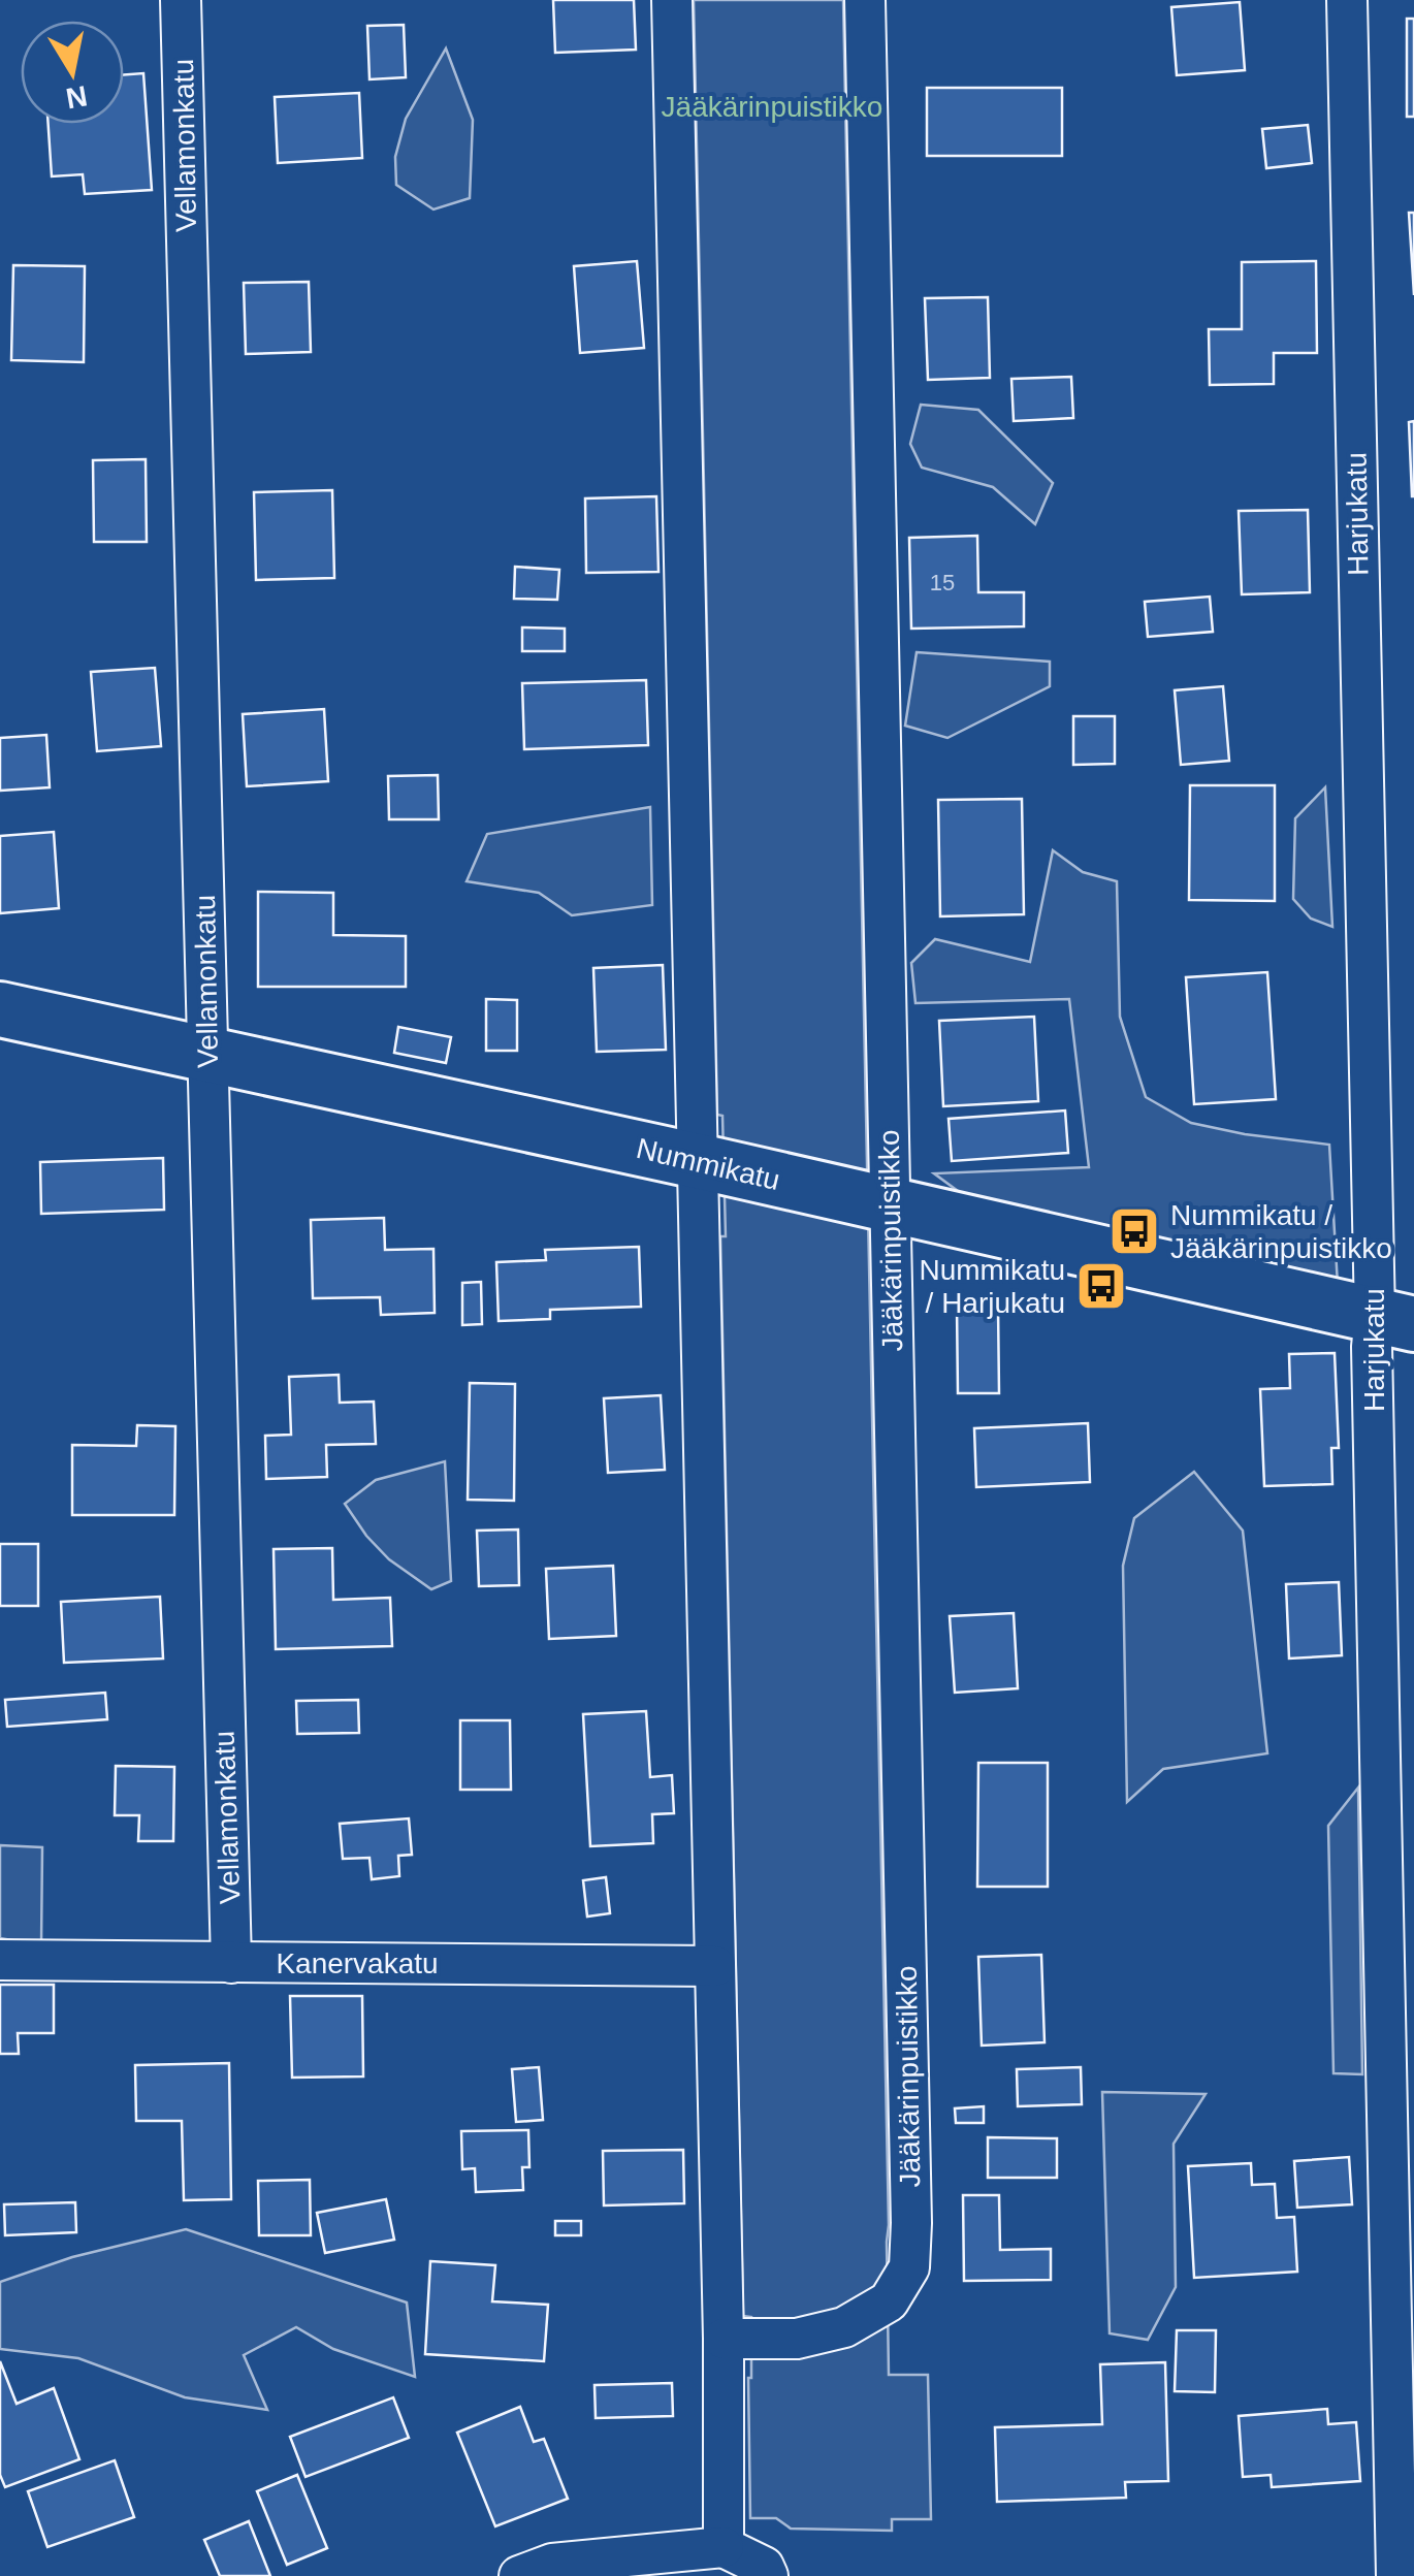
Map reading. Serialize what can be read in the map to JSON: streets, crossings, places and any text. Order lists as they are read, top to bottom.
{
  "streets": {
    "street": [
      "Vellamonkatu",
      "Harjukatu",
      "Nummikatu",
      "Jääkärinpuistikko",
      "Kanervakatu"
    ]
  },
  "crossings": [
    ["Vellamonkatu", "Nummikatu"],
    ["Vellamonkatu", "Kanervakatu"],
    ["Harjukatu", "Nummikatu"],
    ["Nummikatu", "Jääkärinpuistikko"]
  ],
  "parks": ["Jääkärinpuistikko"],
  "places": {
    "bus stop": ["Nummikatu / Jääkärinpuistikko", "Nummikatu / Harjukatu"]
  },
  "house_numbers": ["15"],
  "north": "bottom"
}
